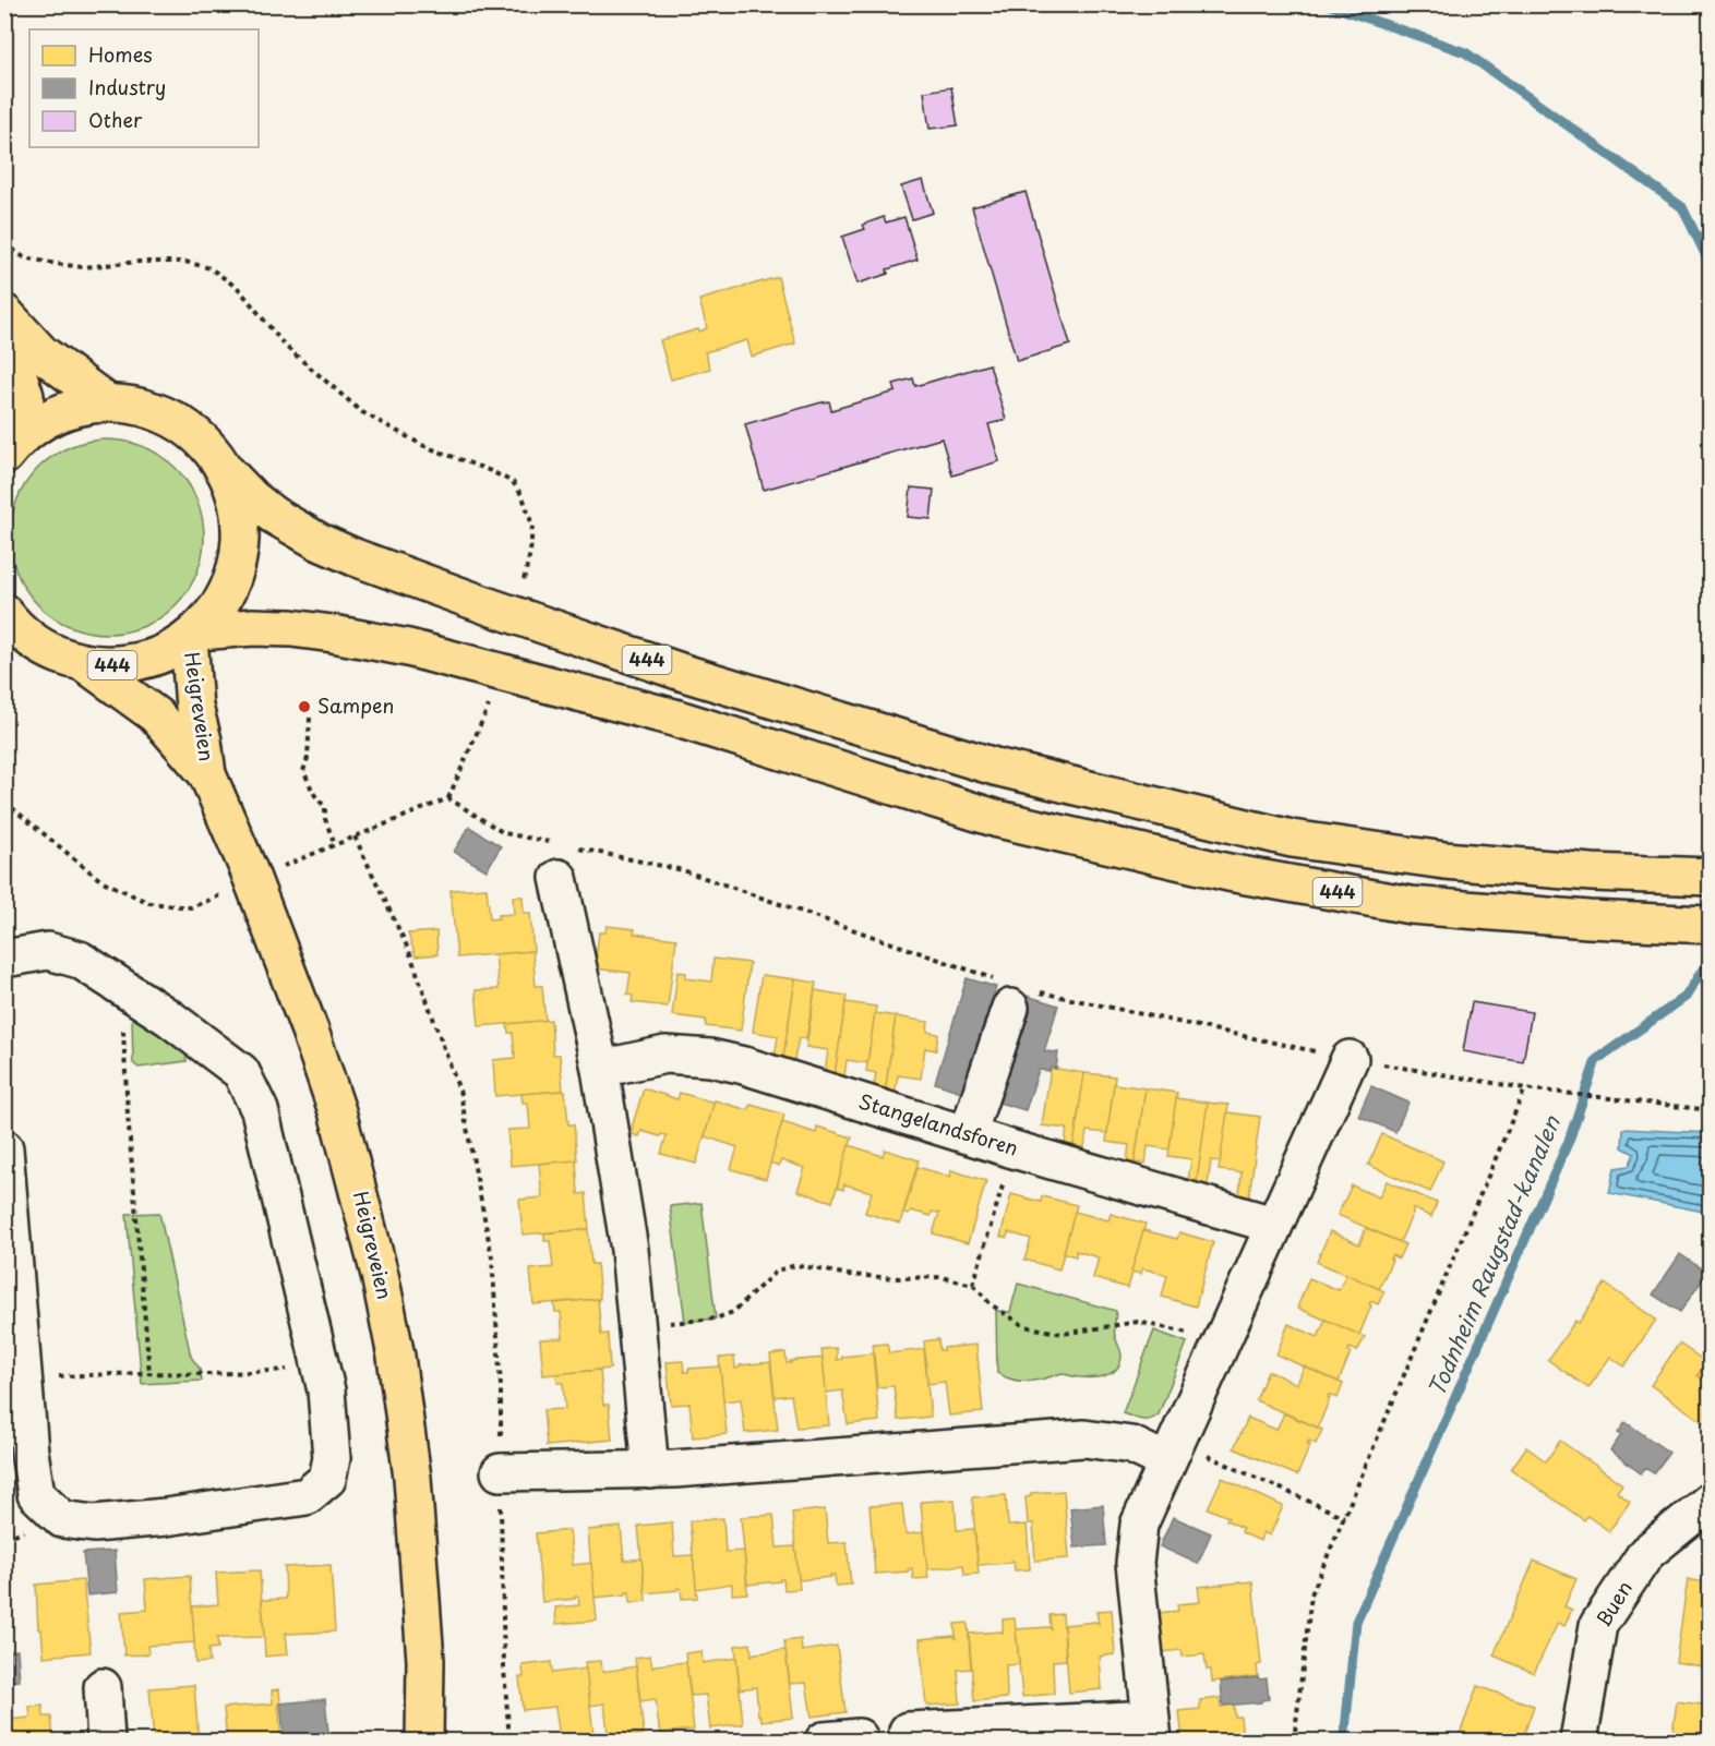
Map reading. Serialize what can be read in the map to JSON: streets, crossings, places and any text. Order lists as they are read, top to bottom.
{
  "streets": {
    "main road": ["444", "Heigreveien"],
    "street": ["Stangelandsforen", "Buen"]
  },
  "crossings": [
    ["444", "Heigreveien"]
  ],
  "water": ["Todnheim Raugstad-kanalen"],
  "places": ["Sampen"],
  "legend": ["Homes", "Industry", "Other"]
}
